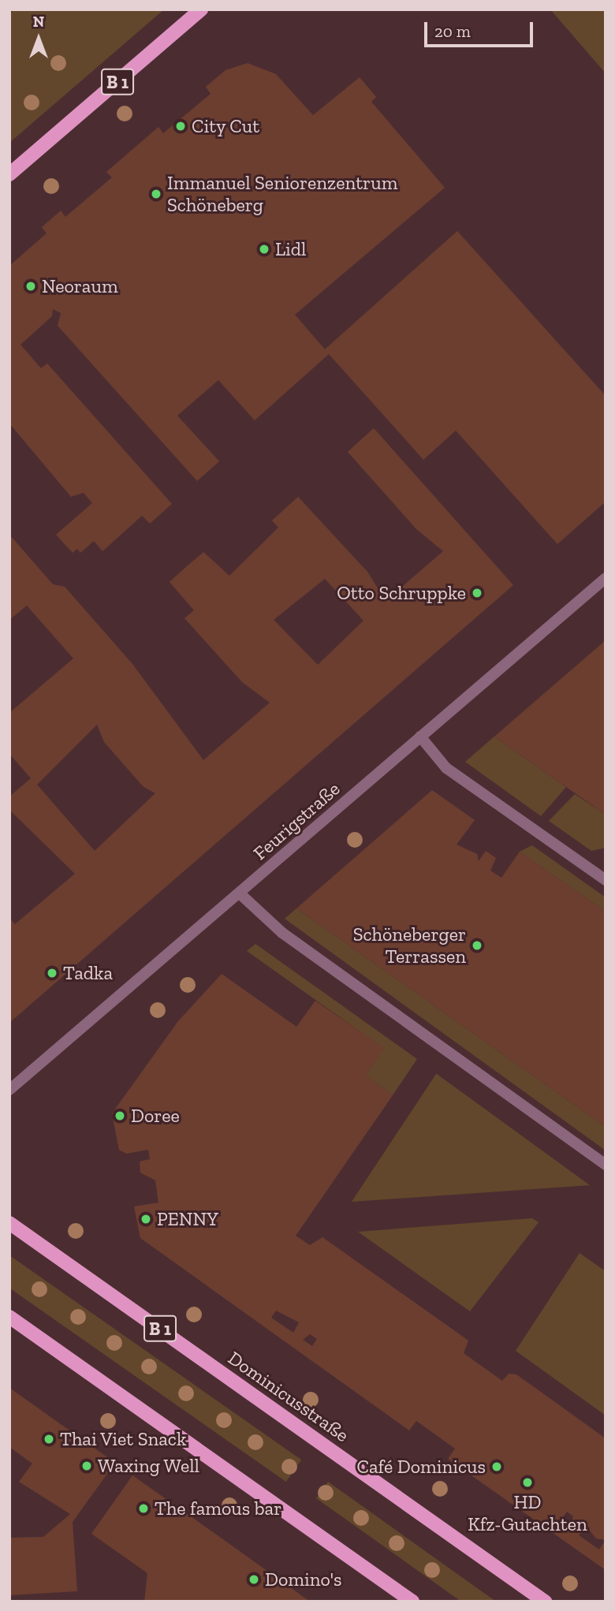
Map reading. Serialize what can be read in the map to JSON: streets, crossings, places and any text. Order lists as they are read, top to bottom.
{
  "streets": {
    "main road": ["B 1", "Dominicusstraße"],
    "street": ["Feurigstraße"]
  },
  "places": [
    "City Cut",
    "Immanuel Seniorenzentrum Schöneberg",
    "Lidl",
    "Neoraum",
    "Otto Schruppke",
    "Schöneberger Terrassen",
    "Tadka",
    "Doree",
    "PENNY",
    "Thai Viet Snack",
    "Waxing Well",
    "Café Dominicus",
    "HD Kfz-Gutachten",
    "The famous bar",
    "Domino's"
  ],
  "scale_bar": "20 m",
  "north": "top"
}
